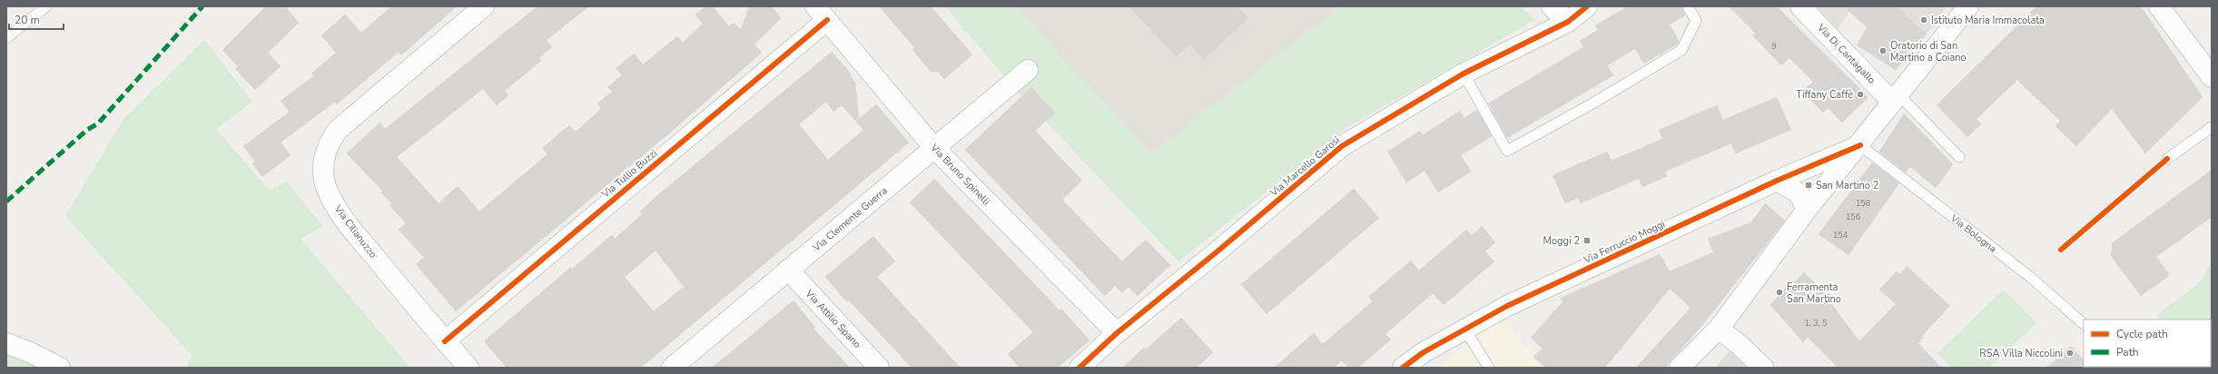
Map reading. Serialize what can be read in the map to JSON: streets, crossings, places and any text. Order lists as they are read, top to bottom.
{
  "streets": {
    "street": [
      "Via Di Cantagallo",
      "Via Marcello Garosi",
      "Via Tullio Buzzi",
      "Via Bruno Spinelli",
      "Via Clemente Guerra",
      "Via Cilianuzzo",
      "Via Ferruccio Moggi",
      "Via Attilio Spano"
    ],
    "lane": ["Via Bologna"]
  },
  "crossings": [
    ["Via Marcello Garosi", "Via Bruno Spinelli"],
    ["Via Tullio Buzzi", "Via Bruno Spinelli"],
    ["Via Tullio Buzzi", "Via Cilianuzzo"],
    ["Via Bruno Spinelli", "Via Clemente Guerra"],
    ["Via Clemente Guerra", "Via Attilio Spano"],
    ["Via Bologna", "Via Ferruccio Moggi"]
  ],
  "places": {
    "other": [
      "Istituto Maria Immacolata",
      "Oratorio di San Martino a Coiano",
      "Tiffany Caffè",
      "Ferramenta San Martino",
      "RSA Villa Niccolini"
    ],
    "transit": ["San Martino 2", "Moggi 2"]
  },
  "house_numbers": [
    "9",
    "158",
    "156",
    "154",
    "1, 3, 5"
  ],
  "legend": ["Cycle path", "Path"],
  "scale_bar": "20 m"
}
